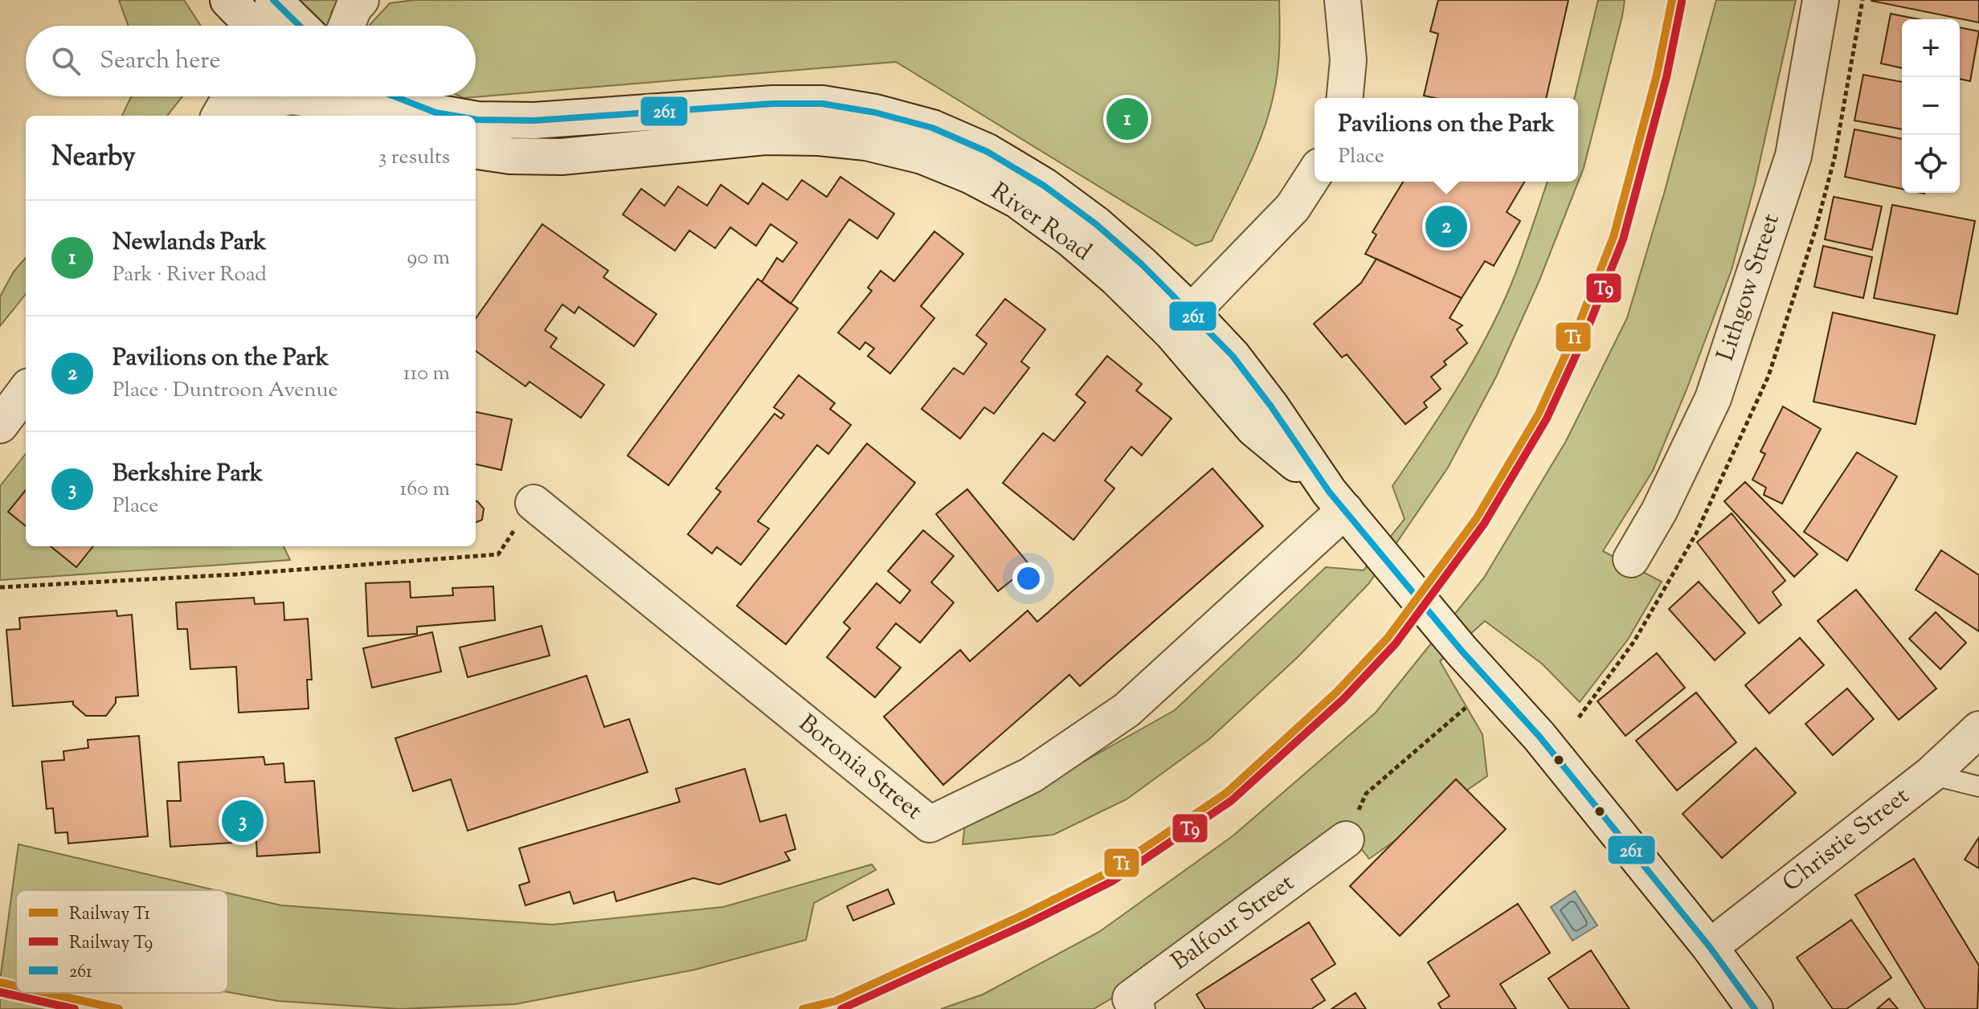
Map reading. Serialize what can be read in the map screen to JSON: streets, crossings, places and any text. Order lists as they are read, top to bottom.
{
  "streets": {
    "street": [
      "River Road",
      "Lithgow Street",
      "Boronia Street",
      "Christie Street",
      "Balfour Street"
    ]
  },
  "crossings": [
    ["River Road", "Boronia Street"],
    ["River Road", "Christie Street"]
  ],
  "lines": ["rail line T1", "transit line 261", "rail line T9"],
  "legend": ["Railway T1", "Railway T9", "261"],
  "page": {
    "map_buttons": ["+", "−"],
    "search": "Search here",
    "pins": ["1", "2", "3"],
    "popup": ["Pavilions on the Park", "Place"],
    "heading": ["Nearby", "3 results"],
    "list": [
      {
        "mark": "1",
        "name": "Newlands Park",
        "note": "Park · River Road",
        "value": "90 m"
      },
      {
        "mark": "2",
        "name": "Pavilions on the Park",
        "note": "Place · Duntroon Avenue",
        "value": "110 m"
      },
      {
        "mark": "3",
        "name": "Berkshire Park",
        "note": "Place",
        "value": "160 m"
      }
    ]
  }
}
